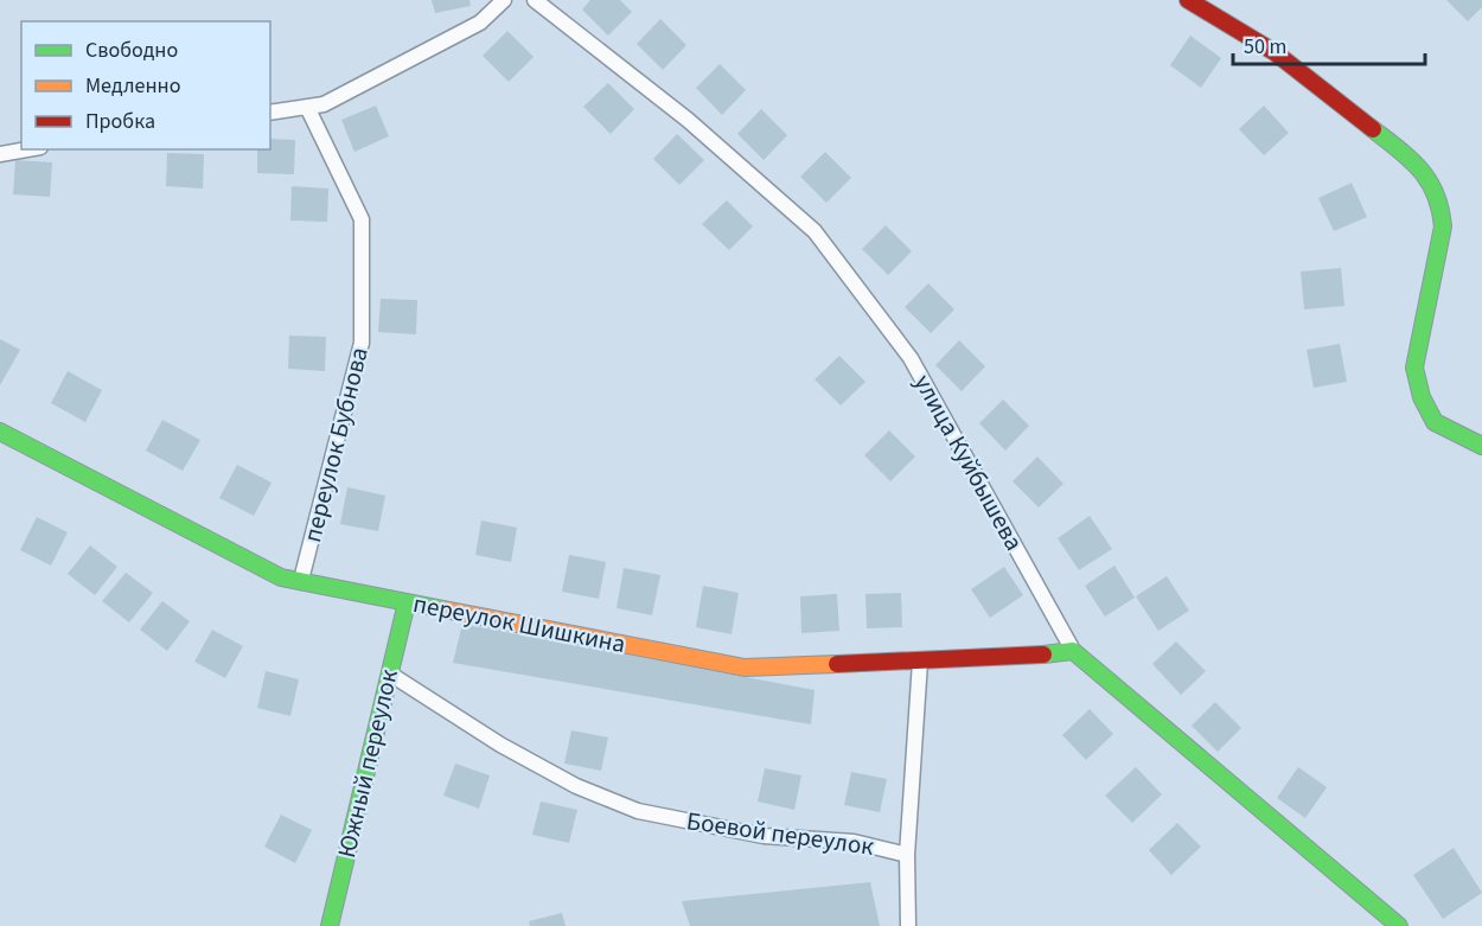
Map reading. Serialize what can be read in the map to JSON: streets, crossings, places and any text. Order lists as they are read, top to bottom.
{
  "streets": {
    "street": ["улица Куйбышева", "переулок Шишкина", "Южный переулок"],
    "lane": ["переулок Бубнова", "Боевой переулок"]
  },
  "crossings": [
    ["переулок Бубнова", "переулок Шишкина"],
    ["улица Куйбышева", "переулок Шишкина"],
    ["переулок Шишкина", "Южный переулок"],
    ["переулок Шишкина", "Боевой переулок"],
    ["Южный переулок", "Боевой переулок"]
  ],
  "legend": ["Свободно", "Медленно", "Пробка"],
  "scale_bar": "50 m"
}
